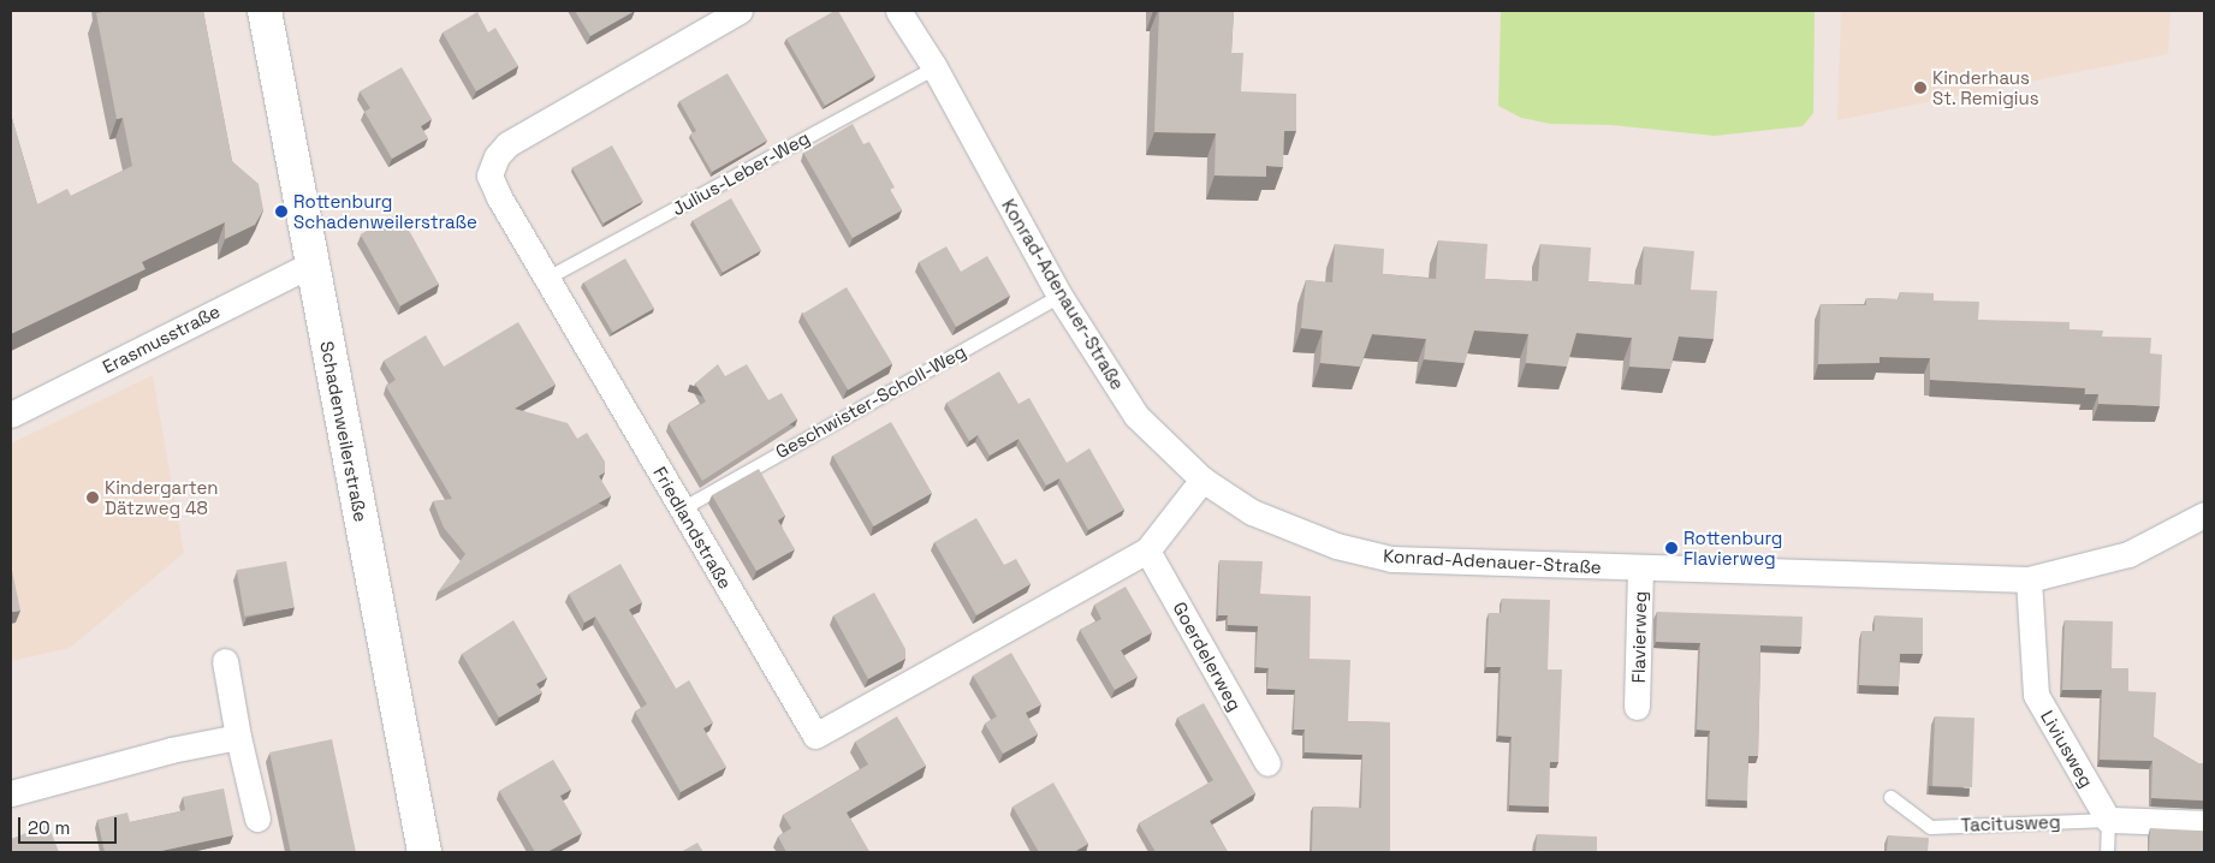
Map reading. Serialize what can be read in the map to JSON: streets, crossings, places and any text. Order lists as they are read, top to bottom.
{
  "streets": {
    "street": [
      "Konrad-Adenauer-Straße",
      "Erasmusstraße",
      "Schadenweilerstraße",
      "Friedlandstraße",
      "Flavierweg",
      "Goerdelerweg",
      "Liviusweg"
    ],
    "lane": ["Julius-Leber-Weg", "Geschwister-Scholl-Weg", "Tacitusweg"]
  },
  "crossings": [
    ["Julius-Leber-Weg", "Konrad-Adenauer-Straße"],
    ["Julius-Leber-Weg", "Friedlandstraße"],
    ["Konrad-Adenauer-Straße", "Geschwister-Scholl-Weg"],
    ["Konrad-Adenauer-Straße", "Friedlandstraße"],
    ["Konrad-Adenauer-Straße", "Flavierweg"],
    ["Konrad-Adenauer-Straße", "Liviusweg"],
    ["Erasmusstraße", "Schadenweilerstraße"],
    ["Geschwister-Scholl-Weg", "Friedlandstraße"],
    ["Friedlandstraße", "Goerdelerweg"],
    ["Liviusweg", "Tacitusweg"]
  ],
  "places": [
    "Kinderhaus St. Remigius",
    "Rottenburg Schadenweilerstraße",
    "Kindergarten Dätzweg 48",
    "Rottenburg Flavierweg"
  ],
  "scale_bar": "20 m"
}
